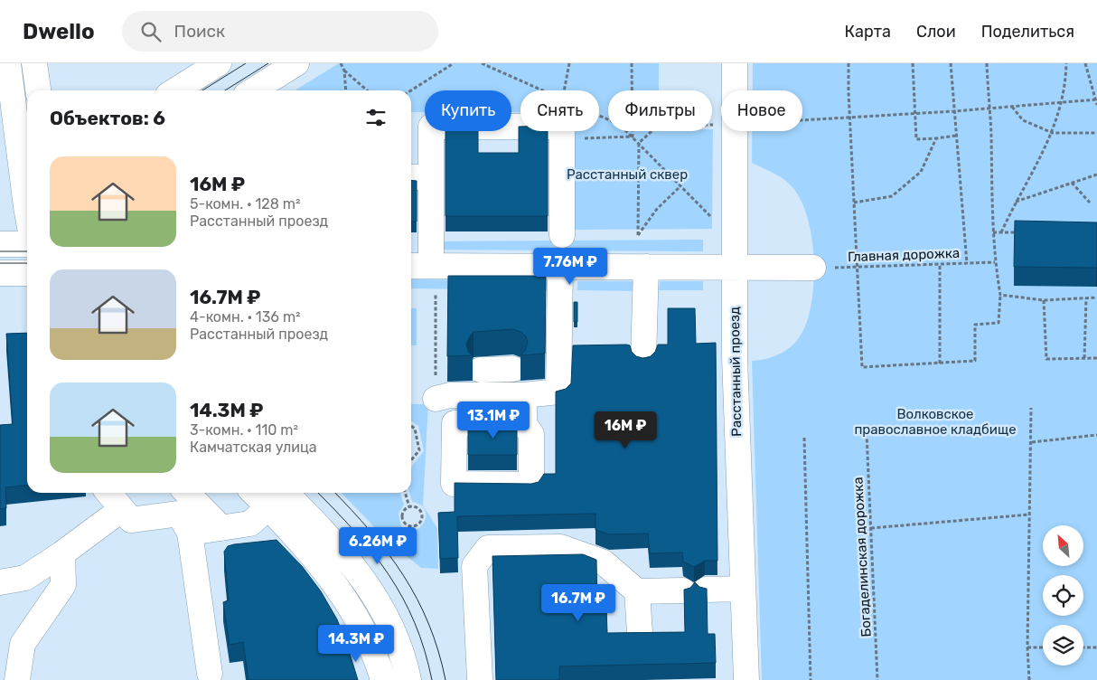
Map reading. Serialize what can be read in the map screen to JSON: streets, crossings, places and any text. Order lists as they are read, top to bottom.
{
  "streets": {
    "street": ["Расстанный проезд"],
    "path": ["Главная дорожка", "Богаделинская дорожка"]
  },
  "parks": ["Расстанный сквер", "Волковское православное кладбище"],
  "north": "top left",
  "page": {
    "header": "Dwello",
    "search": "Поиск",
    "nav": ["Карта", "Слои", "Поделиться"],
    "chip": [
      "Купить",
      "Снять",
      "Фильтры",
      "Новое"
    ],
    "heading": "Объектов: 6",
    "list": [
      {
        "name": "16M ₽",
        "note": "5-комн. · 128 m² · Расстанный проезд"
      },
      {
        "name": "16.7M ₽",
        "note": "4-комн. · 136 m² · Расстанный проезд"
      },
      {
        "name": "14.3M ₽",
        "note": "3-комн. · 110 m² · Камчатская улица"
      }
    ],
    "price": [
      "7.76M ₽",
      "13.1M ₽",
      "16M ₽",
      "6.26M ₽",
      "16.7M ₽",
      "14.3M ₽"
    ]
  }
}
